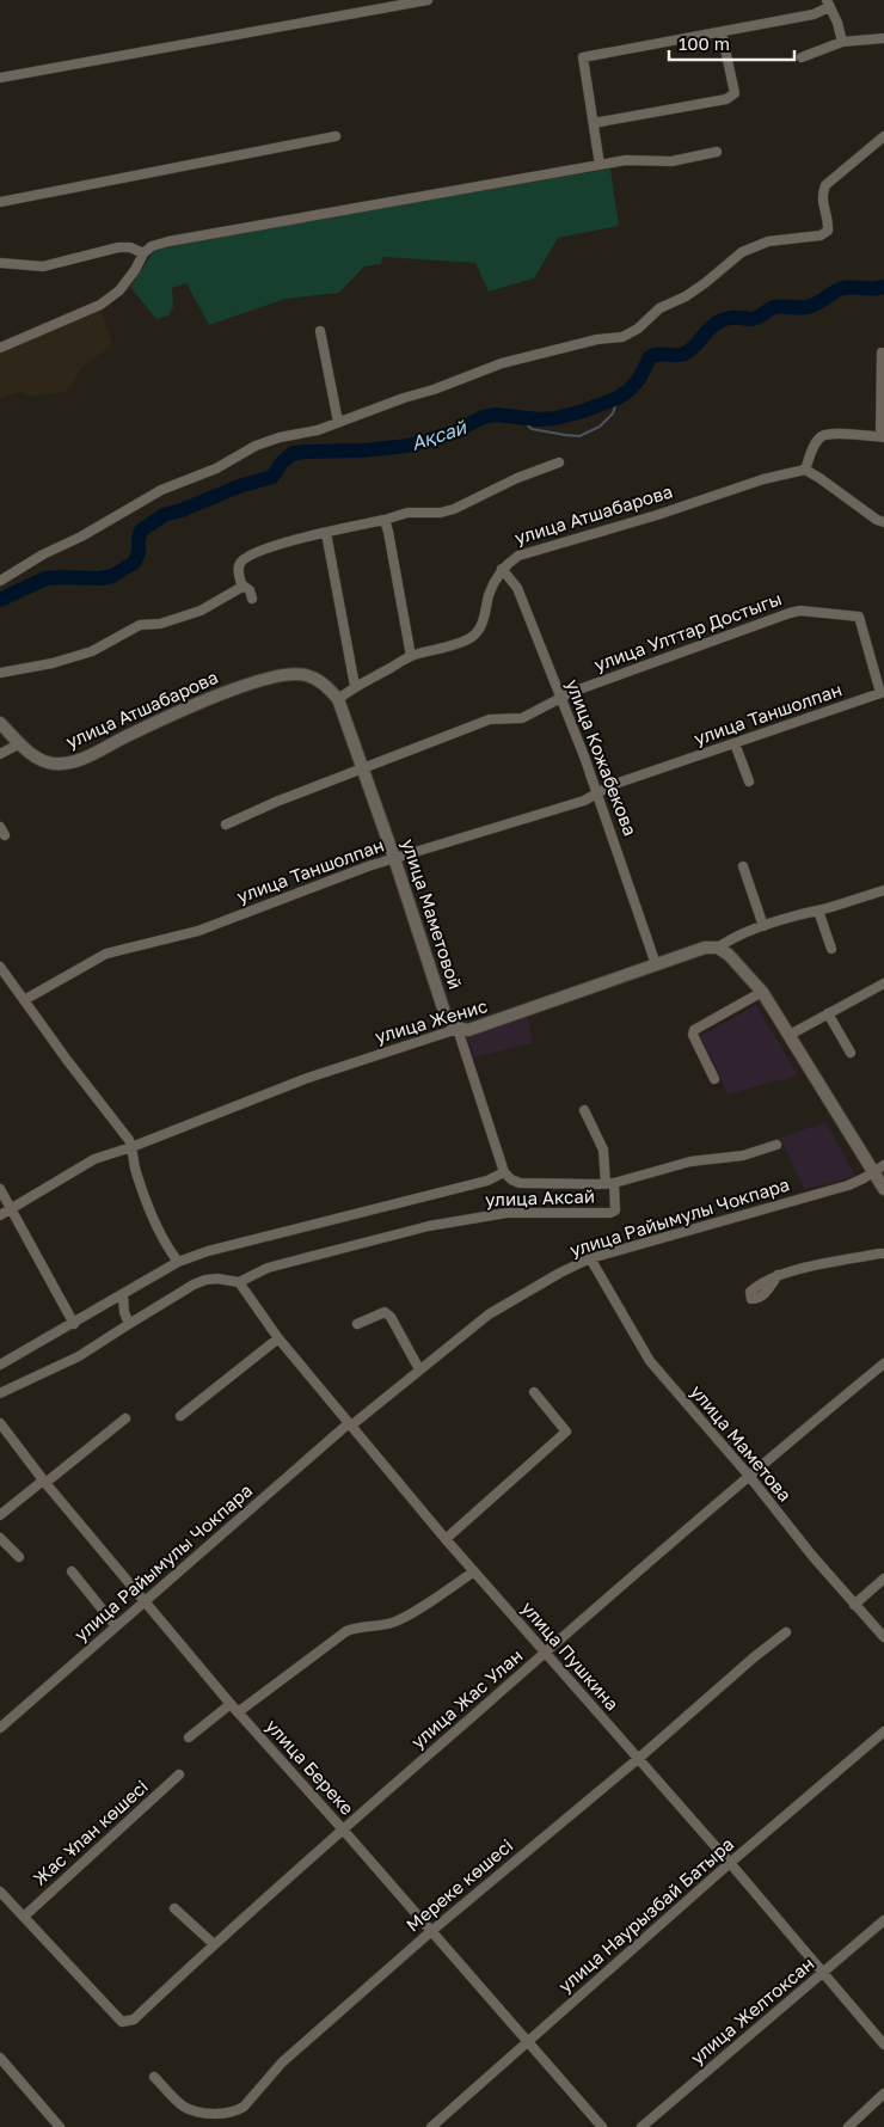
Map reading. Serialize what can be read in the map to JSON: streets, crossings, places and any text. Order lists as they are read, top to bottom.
{
  "streets": {
    "main road": ["улица Атшабарова", "улица Маметовой", "улица Женис"],
    "street": [
      "улица Улттар Достыгы",
      "улица Таншолпан",
      "улица Кожабекова",
      "улица Аксай",
      "улица Райымулы Чокпара",
      "улица Маметова",
      "улица Пушкина",
      "улица Жас Улан",
      "улица Береке",
      "Жас Ұлан көшесі",
      "Мереке көшесі",
      "улица Наурызбай Батыра",
      "улица Желтоксан"
    ]
  },
  "crossings": [
    ["улица Атшабарова", "улица Кожабекова"],
    ["улица Атшабарова", "улица Маметовой"],
    ["улица Улттар Достыгы", "улица Таншолпан"],
    ["улица Улттар Достыгы", "улица Кожабекова"],
    ["улица Улттар Достыгы", "улица Маметовой"],
    ["улица Таншолпан", "улица Кожабекова"],
    ["улица Таншолпан", "улица Маметовой"],
    ["улица Кожабекова", "улица Женис"],
    ["улица Маметовой", "улица Женис"],
    ["улица Маметовой", "улица Аксай"],
    ["улица Аксай", "улица Пушкина"],
    ["улица Райымулы Чокпара", "улица Маметова"],
    ["улица Райымулы Чокпара", "улица Пушкина"],
    ["улица Райымулы Чокпара", "улица Береке"],
    ["улица Маметова", "улица Жас Улан"],
    ["улица Пушкина", "улица Жас Улан"],
    ["улица Пушкина", "Мереке көшесі"],
    ["улица Пушкина", "улица Наурызбай Батыра"],
    ["улица Пушкина", "улица Желтоксан"],
    ["улица Жас Улан", "улица Береке"],
    ["улица Жас Улан", "Жас Ұлан көшесі"],
    ["улица Береке", "Мереке көшесі"],
    ["улица Береке", "улица Наурызбай Батыра"]
  ],
  "water": ["Ақсай"],
  "scale_bar": "100 m"
}
